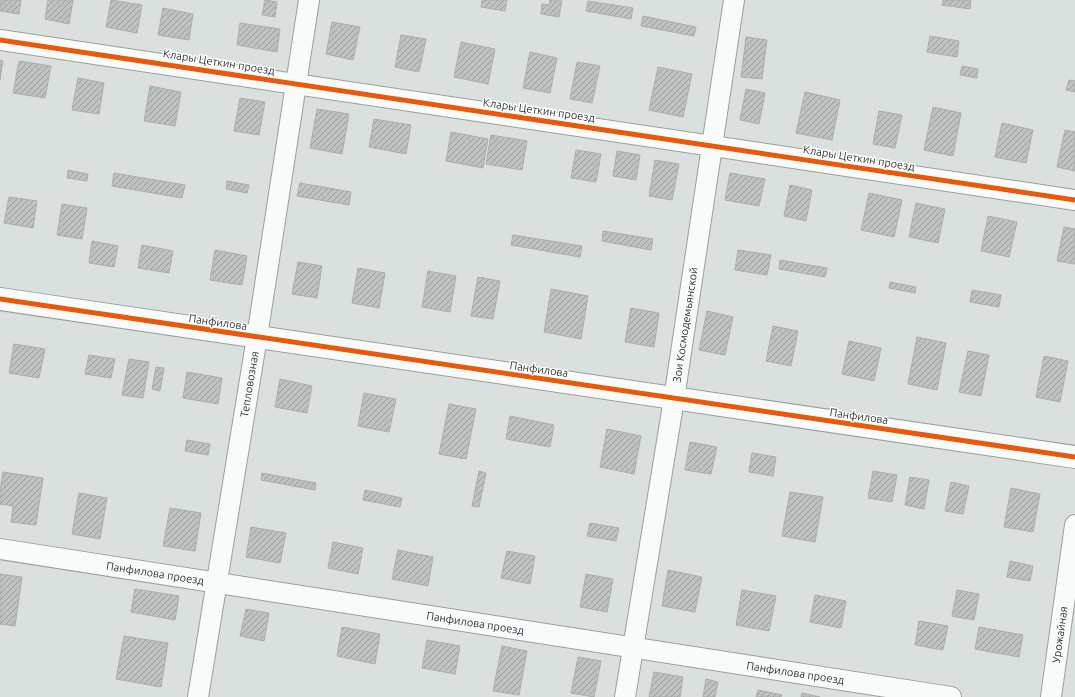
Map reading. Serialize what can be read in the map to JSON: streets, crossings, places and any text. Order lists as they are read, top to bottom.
{
  "streets": {
    "street": [
      "Клары Цеткин проезд",
      "Панфилова",
      "Зои Космодемьянской",
      "Тепловозная",
      "Панфилова проезд",
      "Урожайная"
    ]
  },
  "crossings": [
    ["Клары Цеткин проезд", "Зои Космодемьянской"],
    ["Клары Цеткин проезд", "Тепловозная"],
    ["Панфилова", "Зои Космодемьянской"],
    ["Панфилова", "Тепловозная"],
    ["Зои Космодемьянской", "Панфилова проезд"],
    ["Тепловозная", "Панфилова проезд"]
  ]
}
